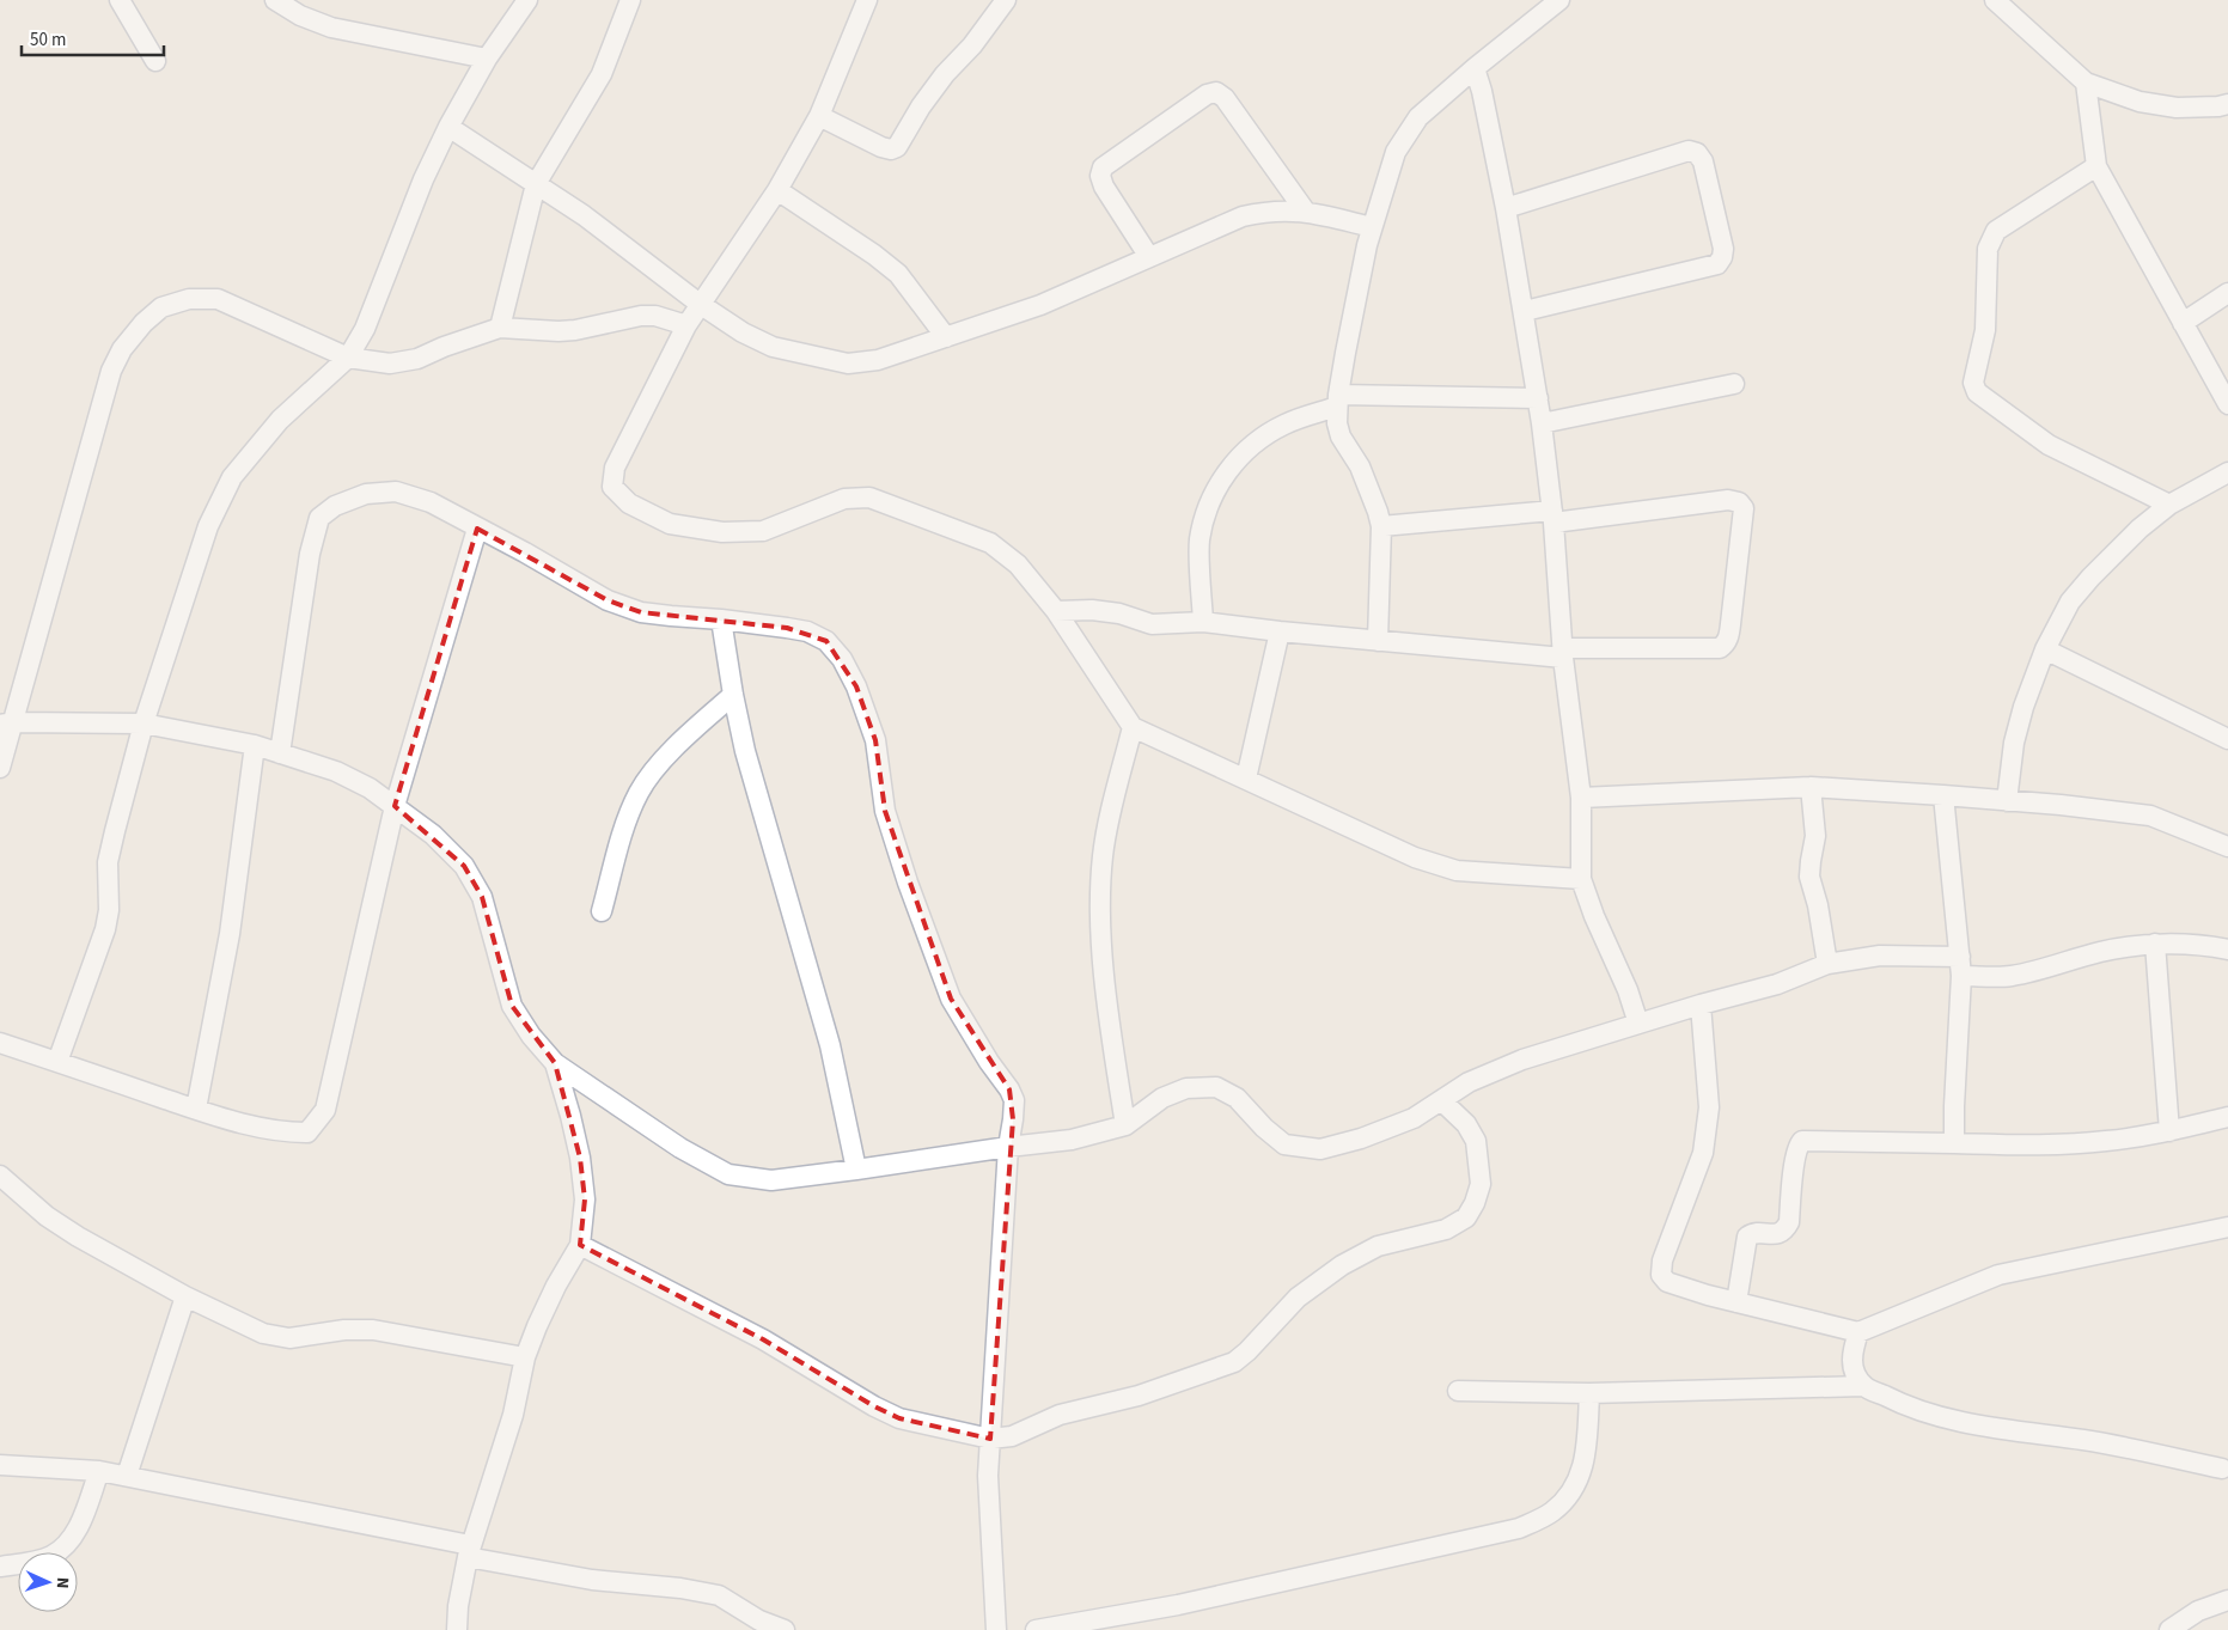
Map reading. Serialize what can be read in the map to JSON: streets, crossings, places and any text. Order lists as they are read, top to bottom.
{
  "scale_bar": "50 m",
  "north": "right"
}
